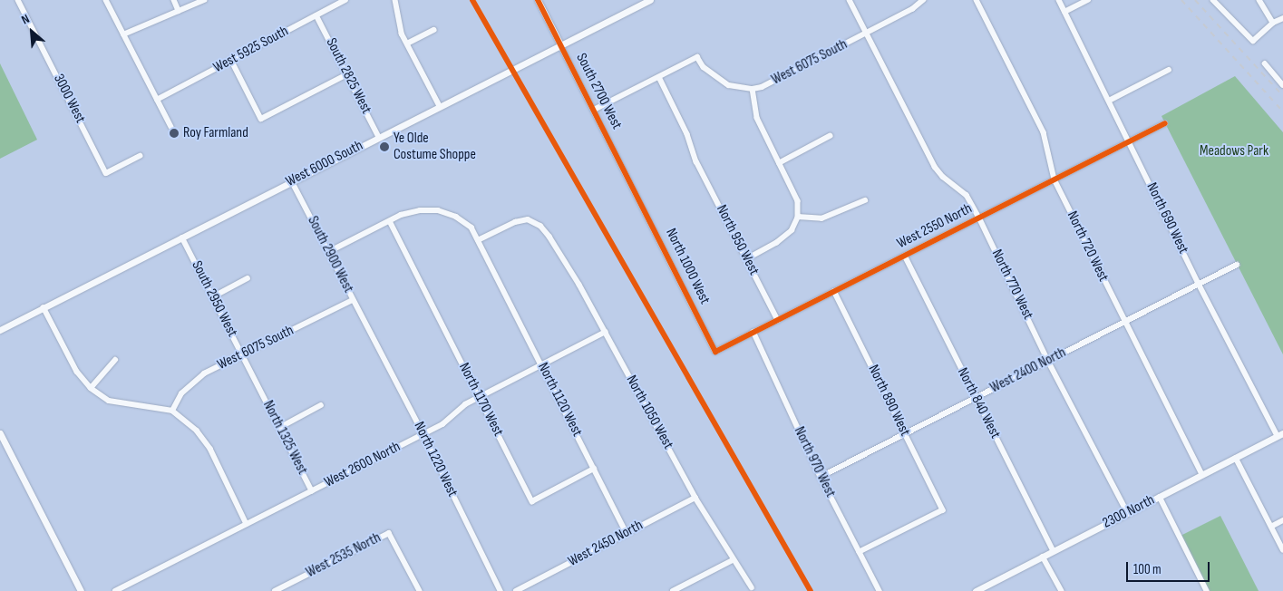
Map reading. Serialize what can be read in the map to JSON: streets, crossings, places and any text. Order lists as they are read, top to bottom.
{
  "streets": {
    "street": [
      "West 5925 South",
      "West 6075 South",
      "South 2825 West",
      "South 2700 West",
      "3000 West",
      "West 6000 South",
      "North 690 West",
      "West 2550 North",
      "North 950 West",
      "North 720 West",
      "South 2900 West",
      "North 1000 West",
      "North 770 West",
      "South 2950 West",
      "West 2400 North",
      "North 1170 West",
      "North 1120 West",
      "North 890 West",
      "North 840 West",
      "North 1050 West",
      "North 1325 West",
      "North 1220 West",
      "North 970 West",
      "West 2600 North",
      "2300 North",
      "West 2450 North",
      "West 2535 North"
    ]
  },
  "crossings": [
    ["West 5925 South", "South 2825 West"],
    ["West 6075 South", "North 950 West"],
    ["West 6075 South", "South 2900 West"],
    ["West 6075 South", "North 770 West"],
    ["West 6075 South", "South 2950 West"],
    ["South 2825 West", "West 6000 South"],
    ["South 2700 West", "West 6000 South"],
    ["South 2700 West", "North 1000 West"],
    ["West 6000 South", "South 2900 West"],
    ["West 6000 South", "South 2950 West"],
    ["North 690 West", "West 2550 North"],
    ["North 690 West", "West 2400 North"],
    ["North 690 West", "2300 North"],
    ["West 2550 North", "North 950 West"],
    ["West 2550 North", "North 720 West"],
    ["West 2550 North", "North 1000 West"],
    ["West 2550 North", "North 770 West"],
    ["West 2550 North", "North 890 West"],
    ["West 2550 North", "North 840 West"],
    ["West 2550 North", "North 970 West"],
    ["North 720 West", "West 2400 North"],
    ["North 720 West", "2300 North"],
    ["South 2900 West", "North 1220 West"],
    ["North 770 West", "West 2400 North"],
    ["North 770 West", "2300 North"],
    ["South 2950 West", "North 1325 West"],
    ["West 2400 North", "North 890 West"],
    ["West 2400 North", "North 840 West"],
    ["West 2400 North", "North 970 West"],
    ["North 1170 West", "North 1120 West"],
    ["North 1170 West", "West 2600 North"],
    ["North 1120 West", "North 1050 West"],
    ["North 1120 West", "West 2600 North"],
    ["North 1120 West", "West 2450 North"],
    ["North 890 West", "North 970 West"],
    ["North 840 West", "2300 North"],
    ["North 1050 West", "West 2600 North"],
    ["North 1050 West", "West 2450 North"],
    ["North 1325 West", "West 2600 North"],
    ["North 1220 West", "West 2600 North"]
  ],
  "parks": ["Meadows Park"],
  "places": ["Roy Farmland", "Ye Olde Costume Shoppe"],
  "scale_bar": "100 m",
  "north": "top left"
}
